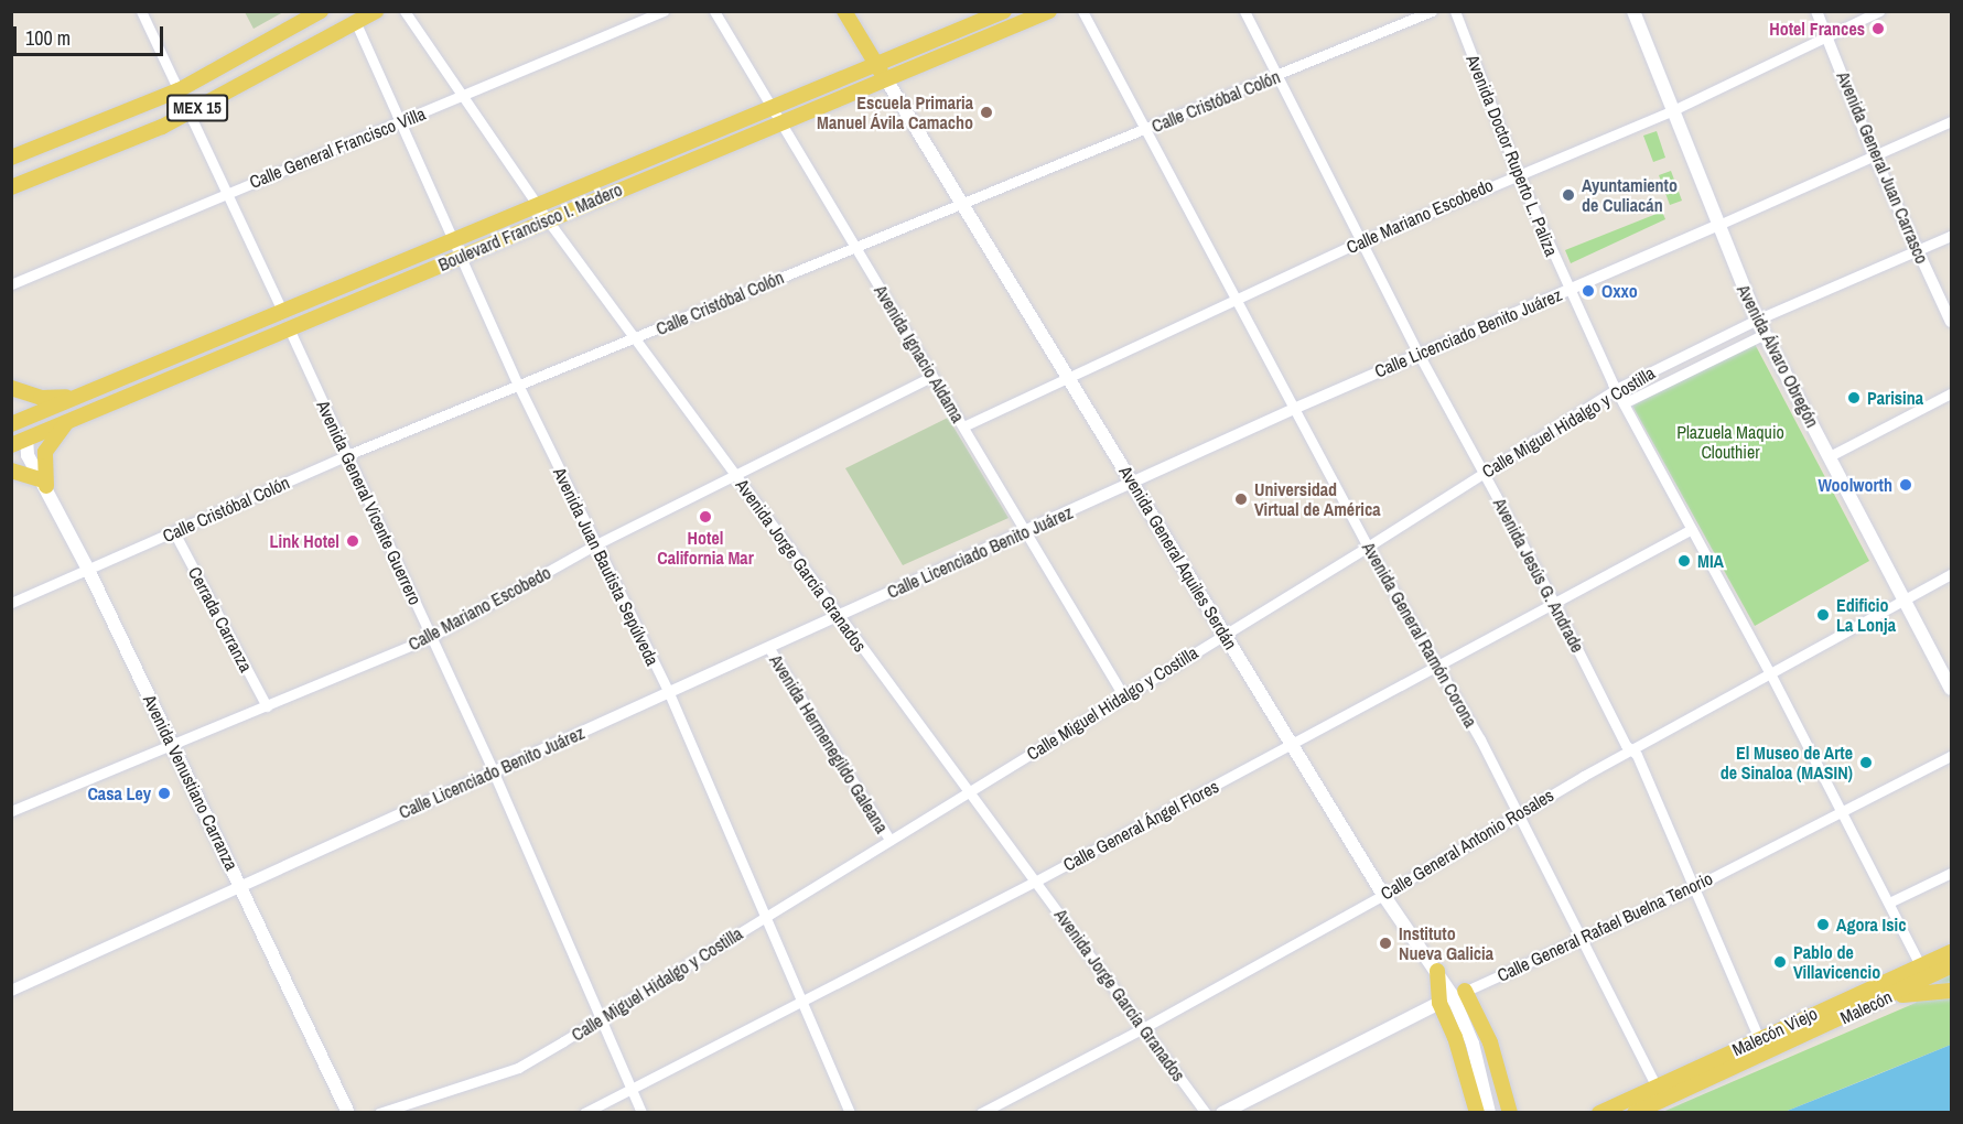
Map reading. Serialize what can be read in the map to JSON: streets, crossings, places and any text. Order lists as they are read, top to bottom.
{
  "streets": {
    "main road": [
      "MEX 15",
      "Boulevard Francisco I. Madero",
      "Avenida Álvaro Obregón",
      "Avenida General Aquiles Serdán",
      "Avenida Venustiano Carranza",
      "Calle General Rafael Buelna Tenorio",
      "Malecón",
      "Malecón Viejo"
    ],
    "street": [
      "Calle Cristóbal Colón",
      "Calle General Francisco Villa",
      "Avenida Doctor Ruperto L. Paliza",
      "Avenida General Juan Carrasco",
      "Calle Mariano Escobedo",
      "Calle Licenciado Benito Juárez",
      "Avenida Ignacio Aldama",
      "Calle Miguel Hidalgo y Costilla",
      "Avenida General Vicente Guerrero",
      "Avenida Jorge García Granados",
      "Avenida Juan Bautista Sepúlveda",
      "Avenida Jesús G. Andrade",
      "Cerrada Carranza",
      "Avenida General Ramón Corona",
      "Avenida Hermenegildo Galeana",
      "Calle General Ángel Flores",
      "Calle General Antonio Rosales"
    ]
  },
  "crossings": [
    ["Calle Cristóbal Colón", "Avenida Ignacio Aldama"],
    ["Calle Cristóbal Colón", "Avenida General Vicente Guerrero"],
    ["Calle Cristóbal Colón", "Avenida General Aquiles Serdán"],
    ["Calle Cristóbal Colón", "Avenida Jorge García Granados"],
    ["Calle Cristóbal Colón", "Avenida Juan Bautista Sepúlveda"],
    ["Calle Cristóbal Colón", "Avenida Jesús G. Andrade"],
    ["Calle Cristóbal Colón", "Cerrada Carranza"],
    ["Calle Cristóbal Colón", "Avenida General Ramón Corona"],
    ["Calle Cristóbal Colón", "Avenida Venustiano Carranza"],
    ["MEX 15", "Avenida Juan Bautista Sepúlveda"],
    ["Calle General Francisco Villa", "Avenida Jorge García Granados"],
    ["Calle General Francisco Villa", "Avenida Juan Bautista Sepúlveda"],
    ["Avenida Doctor Ruperto L. Paliza", "Calle Mariano Escobedo"],
    ["Avenida Doctor Ruperto L. Paliza", "Calle Licenciado Benito Juárez"],
    ["Avenida Doctor Ruperto L. Paliza", "Calle Miguel Hidalgo y Costilla"],
    ["Avenida Doctor Ruperto L. Paliza", "Calle General Ángel Flores"],
    ["Avenida Doctor Ruperto L. Paliza", "Calle General Antonio Rosales"],
    ["Avenida Doctor Ruperto L. Paliza", "Calle General Rafael Buelna Tenorio"],
    ["Avenida Doctor Ruperto L. Paliza", "Malecón"],
    ["Avenida Doctor Ruperto L. Paliza", "Malecón Viejo"],
    ["Avenida General Juan Carrasco", "Calle Mariano Escobedo"],
    ["Avenida General Juan Carrasco", "Calle Licenciado Benito Juárez"],
    ["Avenida General Juan Carrasco", "Calle Miguel Hidalgo y Costilla"],
    ["Calle Mariano Escobedo", "Avenida Ignacio Aldama"],
    ["Calle Mariano Escobedo", "Avenida Álvaro Obregón"],
    ["Calle Mariano Escobedo", "Avenida General Vicente Guerrero"],
    ["Calle Mariano Escobedo", "Avenida General Aquiles Serdán"],
    ["Calle Mariano Escobedo", "Avenida Jorge García Granados"],
    ["Calle Mariano Escobedo", "Avenida Juan Bautista Sepúlveda"],
    ["Calle Mariano Escobedo", "Avenida Jesús G. Andrade"],
    ["Calle Mariano Escobedo", "Cerrada Carranza"],
    ["Calle Mariano Escobedo", "Avenida General Ramón Corona"],
    ["Calle Mariano Escobedo", "Avenida Venustiano Carranza"],
    ["Boulevard Francisco I. Madero", "Avenida Ignacio Aldama"],
    ["Boulevard Francisco I. Madero", "Avenida General Vicente Guerrero"],
    ["Boulevard Francisco I. Madero", "Avenida General Aquiles Serdán"],
    ["Boulevard Francisco I. Madero", "Avenida Jorge García Granados"],
    ["Boulevard Francisco I. Madero", "Avenida Juan Bautista Sepúlveda"],
    ["Boulevard Francisco I. Madero", "Avenida Venustiano Carranza"],
    ["Calle Licenciado Benito Juárez", "Avenida Ignacio Aldama"],
    ["Calle Licenciado Benito Juárez", "Avenida Álvaro Obregón"],
    ["Calle Licenciado Benito Juárez", "Avenida General Vicente Guerrero"],
    ["Calle Licenciado Benito Juárez", "Avenida General Aquiles Serdán"],
    ["Calle Licenciado Benito Juárez", "Avenida Jorge García Granados"],
    ["Calle Licenciado Benito Juárez", "Avenida Juan Bautista Sepúlveda"],
    ["Calle Licenciado Benito Juárez", "Avenida Jesús G. Andrade"],
    ["Calle Licenciado Benito Juárez", "Avenida General Ramón Corona"],
    ["Calle Licenciado Benito Juárez", "Avenida Hermenegildo Galeana"],
    ["Calle Licenciado Benito Juárez", "Avenida Venustiano Carranza"],
    ["Avenida Ignacio Aldama", "Calle Miguel Hidalgo y Costilla"],
    ["Avenida Álvaro Obregón", "Calle Miguel Hidalgo y Costilla"],
    ["Avenida Álvaro Obregón", "Calle General Antonio Rosales"],
    ["Calle Miguel Hidalgo y Costilla", "Avenida General Vicente Guerrero"],
    ["Calle Miguel Hidalgo y Costilla", "Avenida General Aquiles Serdán"],
    ["Calle Miguel Hidalgo y Costilla", "Avenida Jorge García Granados"],
    ["Calle Miguel Hidalgo y Costilla", "Avenida Juan Bautista Sepúlveda"],
    ["Calle Miguel Hidalgo y Costilla", "Avenida Jesús G. Andrade"],
    ["Calle Miguel Hidalgo y Costilla", "Avenida General Ramón Corona"],
    ["Calle Miguel Hidalgo y Costilla", "Avenida Hermenegildo Galeana"],
    ["Avenida General Vicente Guerrero", "Calle General Ángel Flores"],
    ["Avenida General Aquiles Serdán", "Calle General Ángel Flores"],
    ["Avenida General Aquiles Serdán", "Calle General Antonio Rosales"],
    ["Avenida Jorge García Granados", "Calle General Ángel Flores"],
    ["Avenida Jorge García Granados", "Calle General Antonio Rosales"],
    ["Avenida Juan Bautista Sepúlveda", "Calle General Ángel Flores"],
    ["Avenida Jesús G. Andrade", "Calle General Ángel Flores"],
    ["Avenida Jesús G. Andrade", "Calle General Antonio Rosales"],
    ["Avenida Jesús G. Andrade", "Calle General Rafael Buelna Tenorio"],
    ["Avenida Jesús G. Andrade", "Malecón Viejo"],
    ["Avenida General Ramón Corona", "Calle General Ángel Flores"],
    ["Avenida General Ramón Corona", "Calle General Antonio Rosales"],
    ["Avenida General Ramón Corona", "Calle General Rafael Buelna Tenorio"],
    ["Avenida General Ramón Corona", "Malecón Viejo"],
    ["Malecón", "Malecón Viejo"]
  ],
  "parks": ["Plazuela Maquio Clouthier"],
  "places": [
    "Hotel Frances",
    "Escuela Primaria Manuel Ávila Camacho",
    "Ayuntamiento de Culiacán",
    "Oxxo",
    "Parisina",
    "Woolworth",
    "Universidad Virtual de América",
    "Hotel California Mar",
    "Link Hotel",
    "MIA",
    "Edificio La Lonja",
    "El Museo de Arte de Sinaloa (MASIN)",
    "Casa Ley",
    "Agora Isic",
    "Instituto Nueva Galicia",
    "Pablo de Villavicencio"
  ],
  "scale_bar": "100 m"
}
